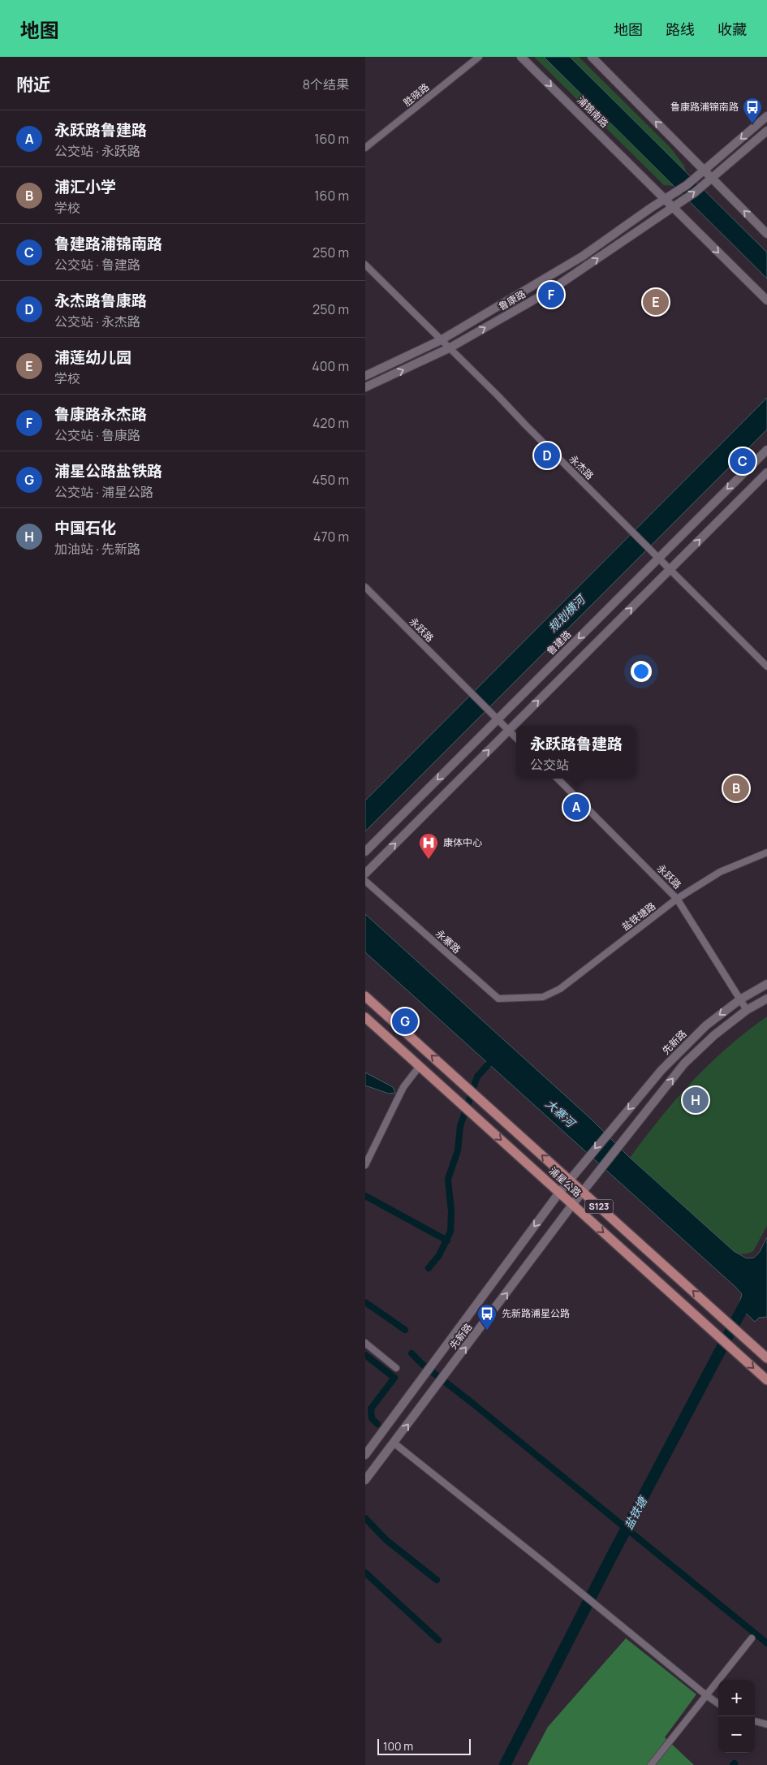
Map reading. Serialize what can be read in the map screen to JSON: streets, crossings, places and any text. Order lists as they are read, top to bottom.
{
  "streets": {
    "main road": ["浦星公路", "S123"],
    "street": [
      "胜晓路",
      "浦锦南路",
      "鲁康路",
      "永杰路",
      "永跃路",
      "鲁建路",
      "盐铁塘路",
      "永寨路",
      "先新路"
    ]
  },
  "crossings": [
    ["浦锦南路", "鲁康路"],
    ["鲁康路", "永杰路"],
    ["永杰路", "鲁建路"],
    ["永跃路", "鲁建路"],
    ["永跃路", "盐铁塘路"],
    ["永跃路", "先新路"],
    ["盐铁塘路", "永寨路"],
    ["先新路", "浦星公路"]
  ],
  "water": ["规划横河", "大寨河", "盐铁塘"],
  "places": {
    "bus stop": ["鲁康路浦锦南路", "先新路浦星公路"],
    "hospital": ["康体中心"]
  },
  "scale_bar": "100 m",
  "page": {
    "header": "地图",
    "nav": ["地图", "路线", "收藏"],
    "heading": ["附近", "8个结果"],
    "list": [
      {
        "mark": "A",
        "name": "永跃路鲁建路",
        "note": "公交站 · 永跃路",
        "value": "160 m"
      },
      {
        "mark": "B",
        "name": "浦汇小学",
        "note": "学校",
        "value": "160 m"
      },
      {
        "mark": "C",
        "name": "鲁建路浦锦南路",
        "note": "公交站 · 鲁建路",
        "value": "250 m"
      },
      {
        "mark": "D",
        "name": "永杰路鲁康路",
        "note": "公交站 · 永杰路",
        "value": "250 m"
      },
      {
        "mark": "E",
        "name": "浦莲幼儿园",
        "note": "学校",
        "value": "400 m"
      },
      {
        "mark": "F",
        "name": "鲁康路永杰路",
        "note": "公交站 · 鲁康路",
        "value": "420 m"
      },
      {
        "mark": "G",
        "name": "浦星公路盐铁路",
        "note": "公交站 · 浦星公路",
        "value": "450 m"
      },
      {
        "mark": "H",
        "name": "中国石化",
        "note": "加油站 · 先新路",
        "value": "470 m"
      }
    ],
    "pins": [
      "F",
      "E",
      "D",
      "C",
      "B",
      "A",
      "G",
      "H"
    ],
    "popup": ["永跃路鲁建路", "公交站"],
    "map_buttons": ["+", "−"],
    "scale": "100 m"
  }
}
